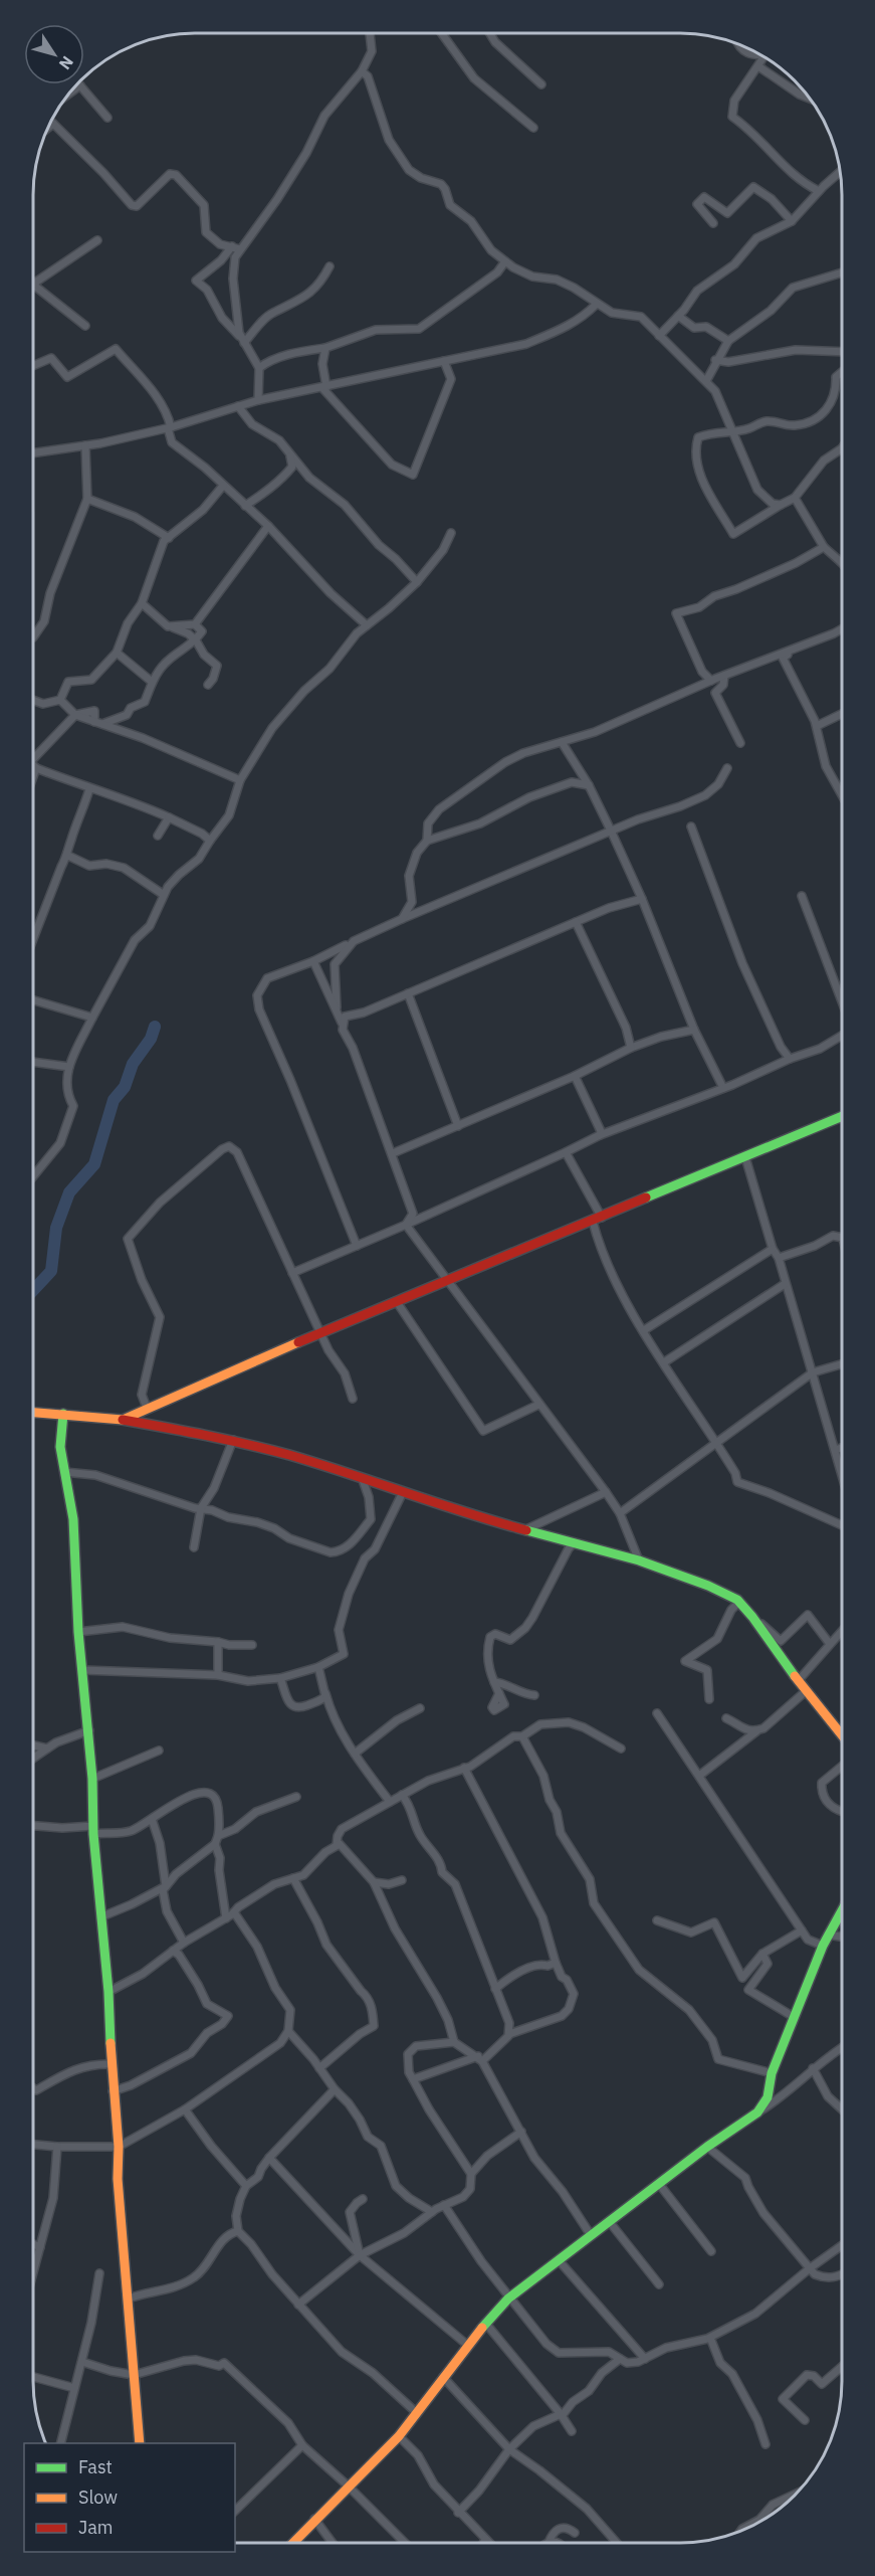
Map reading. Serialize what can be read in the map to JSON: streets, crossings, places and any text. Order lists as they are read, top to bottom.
{
  "legend": ["Fast", "Slow", "Jam"],
  "north": "bottom right"
}
